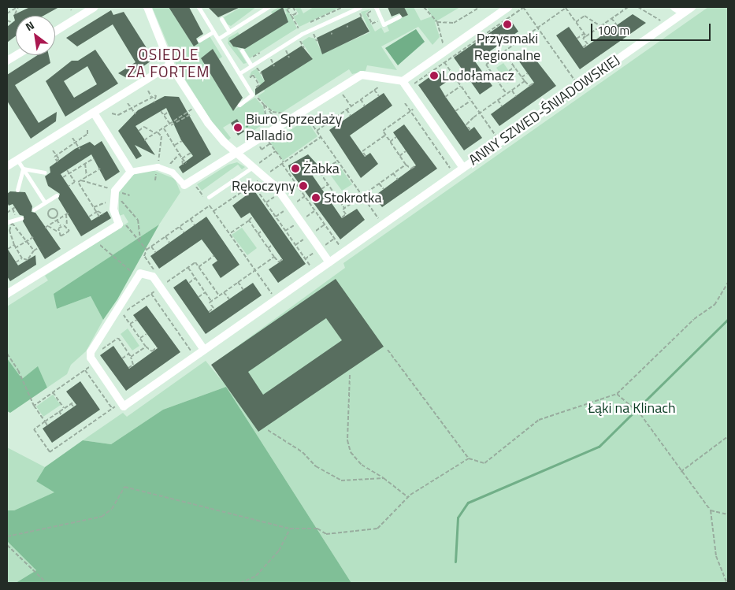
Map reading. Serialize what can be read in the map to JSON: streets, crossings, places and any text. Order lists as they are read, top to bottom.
{
  "streets": {
    "street": ["ANNY SZWED-ŚNIADOWSKIEJ"]
  },
  "districts": ["OSIEDLE ZA FORTEM"],
  "parks": ["Łąki na Klinach"],
  "places": [
    "Przysmaki Regionalne",
    "Lodołamacz",
    "Biuro Sprzedaży Palladio",
    "Żabka",
    "Rękoczyny",
    "Stokrotka"
  ],
  "scale_bar": "100 m",
  "north": "top left"
}
